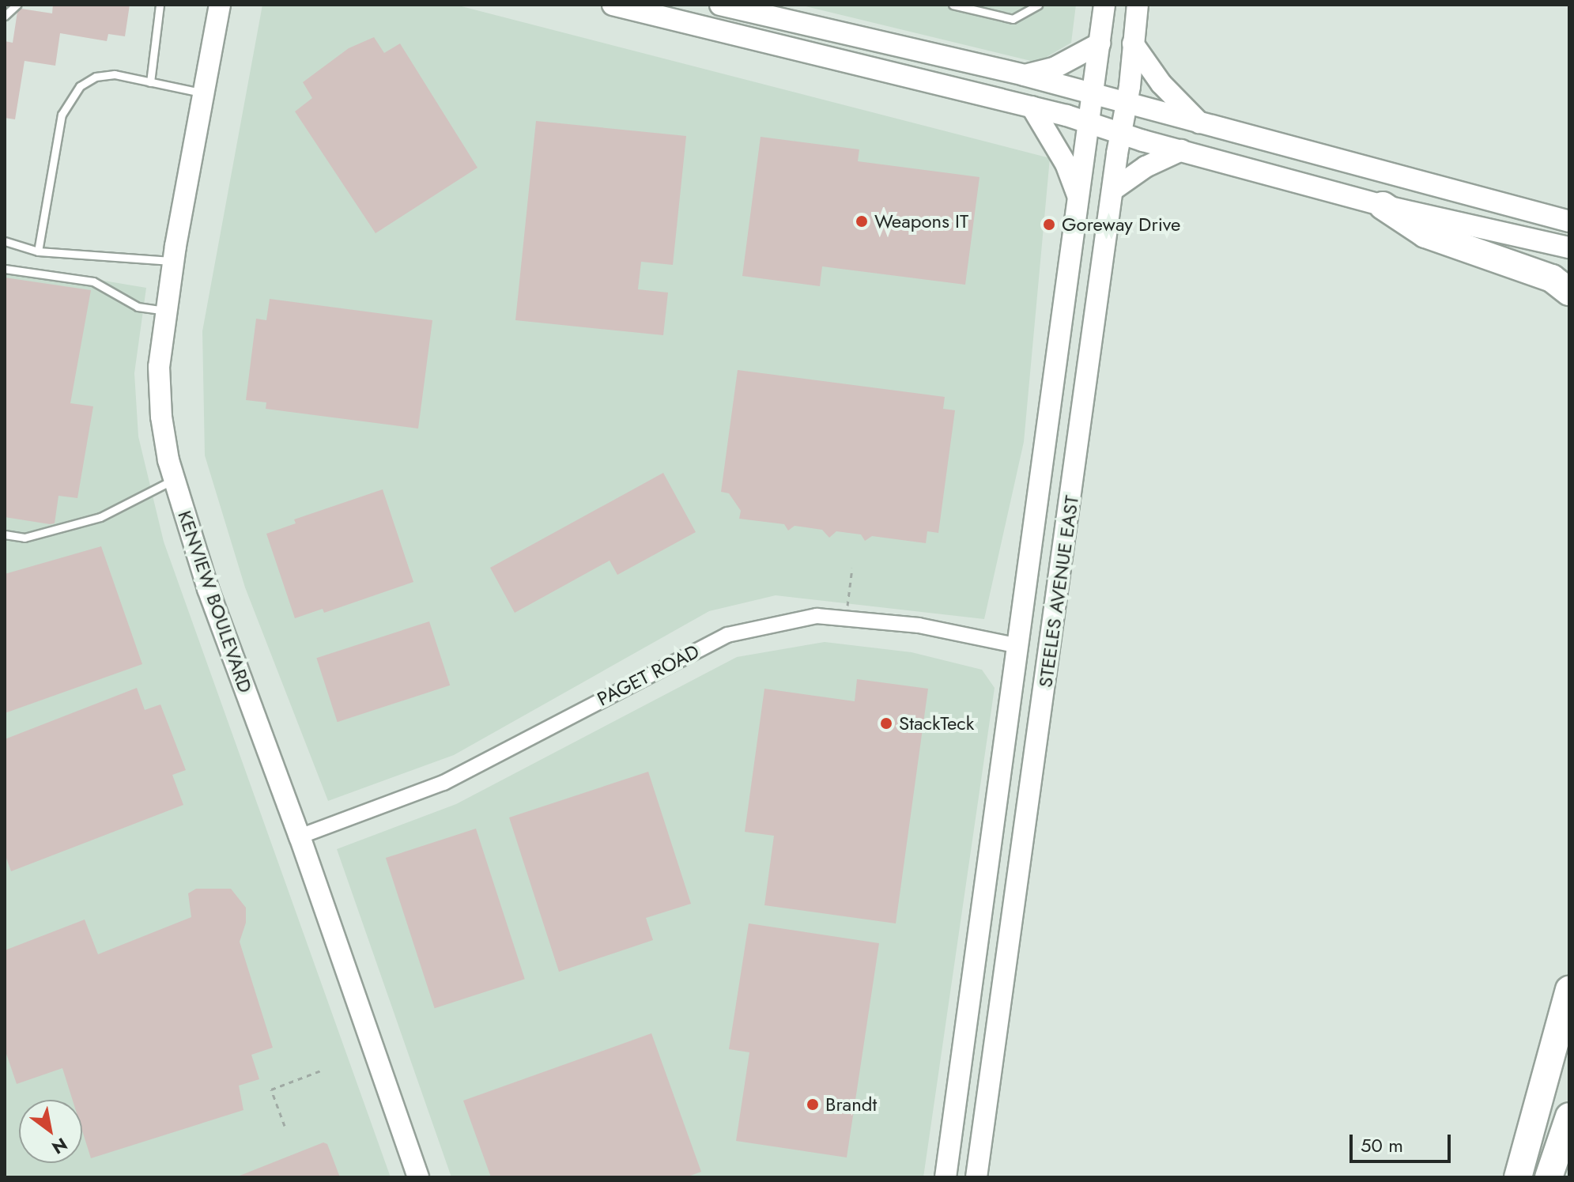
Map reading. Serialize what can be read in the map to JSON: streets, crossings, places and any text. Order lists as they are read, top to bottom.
{
  "streets": {
    "main road": ["STEELES AVENUE EAST", "KENVIEW BOULEVARD"],
    "street": ["PAGET ROAD"]
  },
  "crossings": [
    ["STEELES AVENUE EAST", "PAGET ROAD"],
    ["KENVIEW BOULEVARD", "PAGET ROAD"]
  ],
  "places": [
    "Weapons IT",
    "Goreway Drive",
    "StackTeck",
    "Brandt"
  ],
  "scale_bar": "50 m",
  "north": "bottom right"
}
